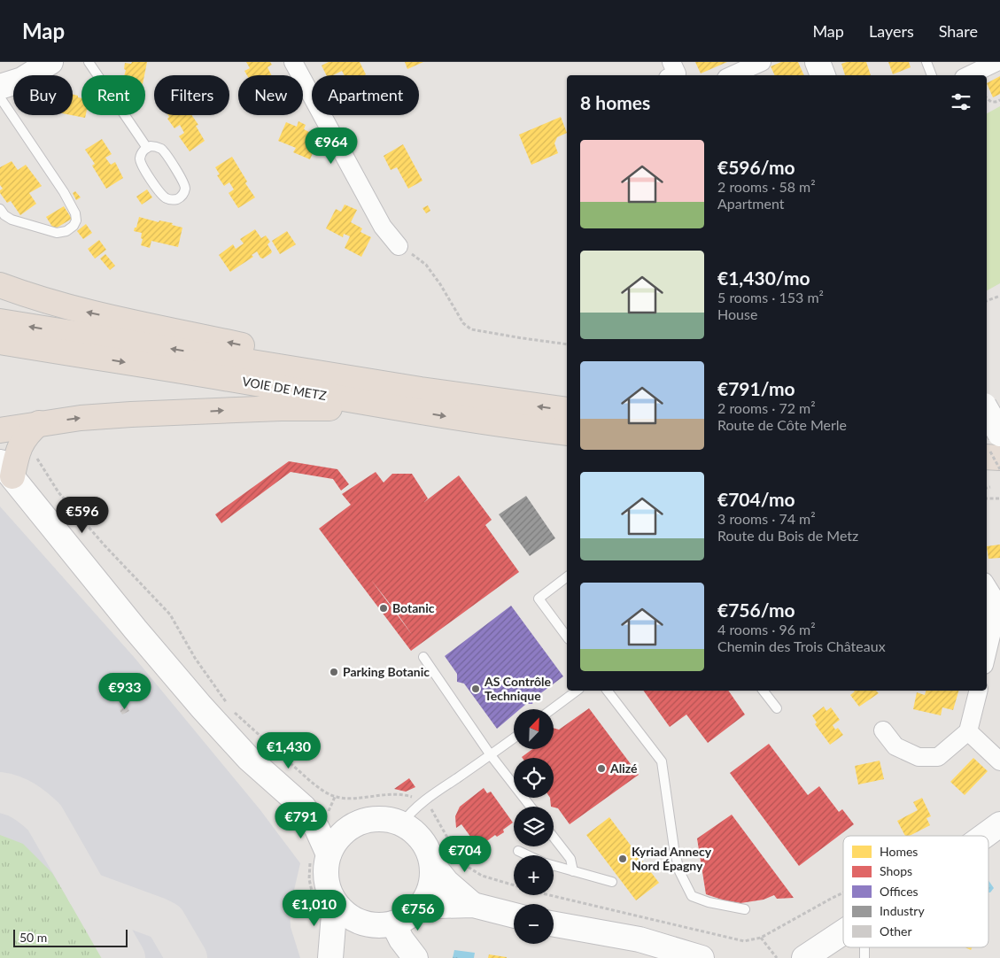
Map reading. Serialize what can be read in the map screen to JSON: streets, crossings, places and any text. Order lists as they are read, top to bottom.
{
  "streets": {
    "highway": ["VOIE DE METZ"]
  },
  "places": [
    "Botanic",
    "Parking Botanic",
    "AS Contrôle Technique",
    "Alizé",
    "Kyriad Annecy Nord Épagny"
  ],
  "legend": [
    "Homes",
    "Shops",
    "Offices",
    "Industry",
    "Other"
  ],
  "scale_bar": "50 m",
  "north": "top right",
  "page": {
    "header": "Map",
    "nav": ["Map", "Layers", "Share"],
    "chip": [
      "Buy",
      "Rent",
      "Filters",
      "New",
      "Apartment"
    ],
    "heading": "8 homes",
    "price": [
      "€964",
      "€596",
      "€933",
      "€1,430",
      "€791",
      "€704",
      "€1,010",
      "€756"
    ],
    "list": [
      {
        "name": "€596/mo",
        "note": "2 rooms · 58 m² · Apartment"
      },
      {
        "name": "€1,430/mo",
        "note": "5 rooms · 153 m² · House"
      },
      {
        "name": "€791/mo",
        "note": "2 rooms · 72 m² · Route de Côte Merle"
      },
      {
        "name": "€704/mo",
        "note": "3 rooms · 74 m² · Route du Bois de Metz"
      },
      {
        "name": "€756/mo",
        "note": "4 rooms · 96 m² · Chemin des Trois Châteaux"
      }
    ],
    "map_buttons": ["+", "−"],
    "scale": "50 m"
  }
}
